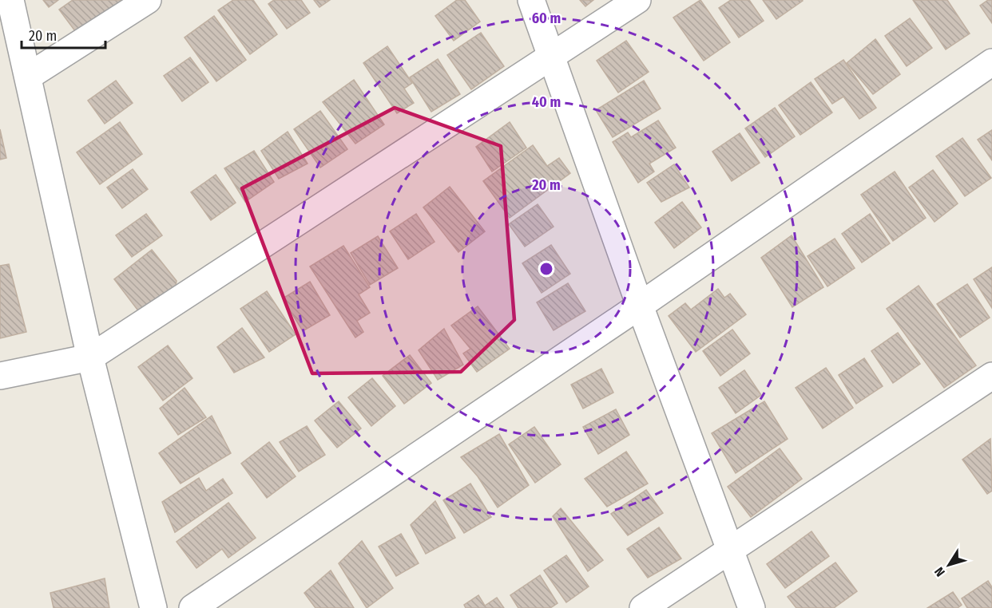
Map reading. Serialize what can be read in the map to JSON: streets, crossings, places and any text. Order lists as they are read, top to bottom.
{
  "scale_bar": "20 m",
  "north": "bottom left",
  "rings": ["60 m", "40 m", "20 m"]
}
